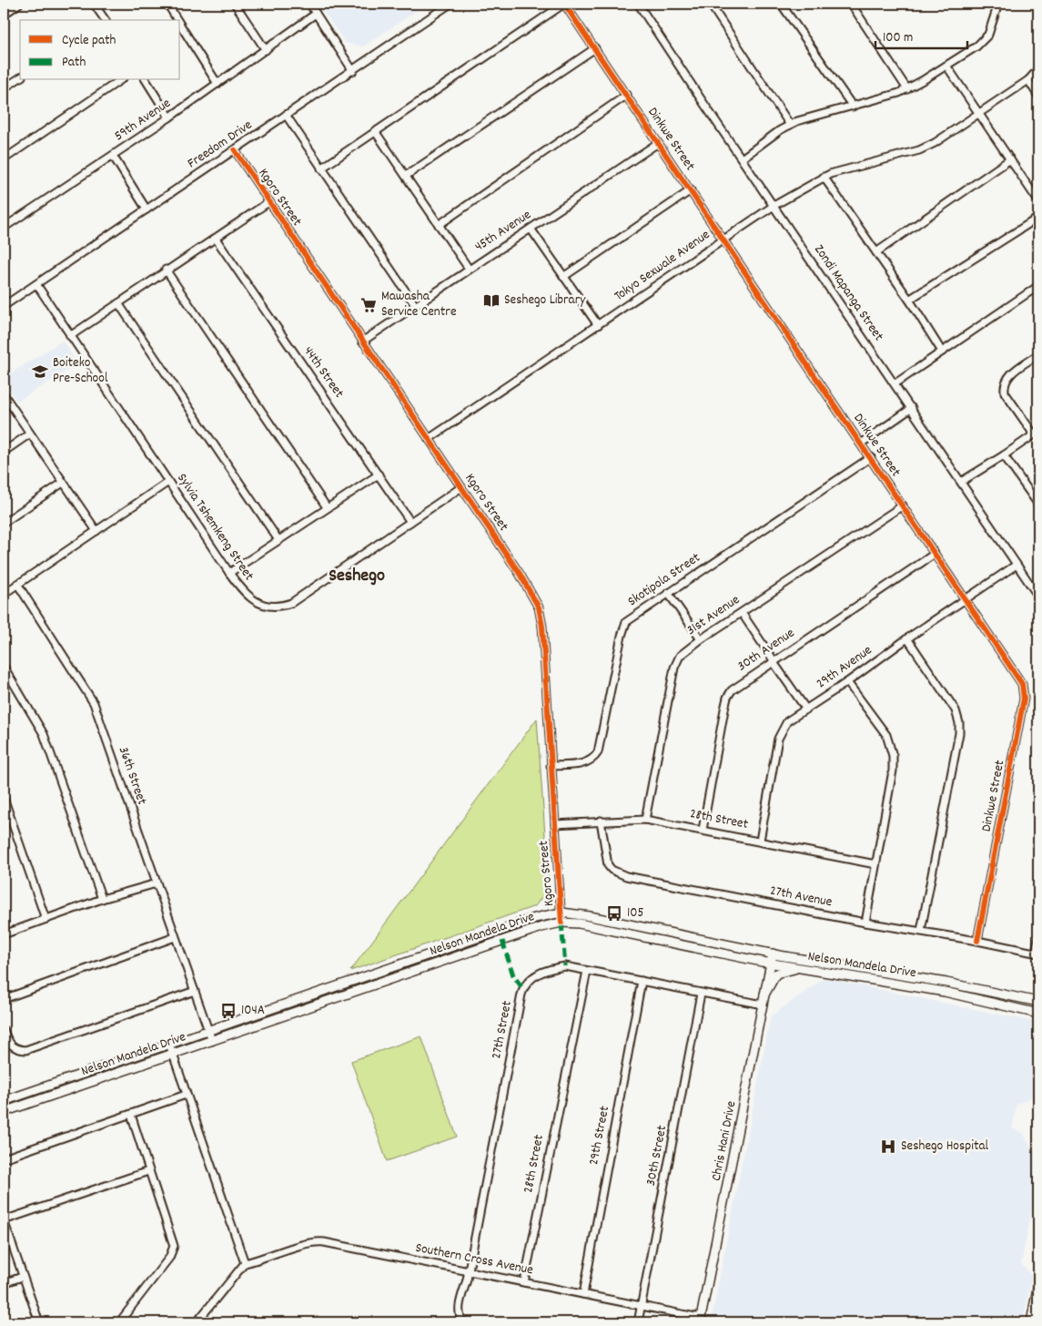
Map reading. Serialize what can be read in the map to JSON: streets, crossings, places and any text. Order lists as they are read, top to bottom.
{
  "streets": {
    "main road": ["Nelson Mandela Drive", "Chris Hani Drive"],
    "street": [
      "59th Avenue",
      "Dinkwe Street",
      "Freedom Drive",
      "Kgoro Street",
      "45th Avenue",
      "Tokyo Sexwale Avenue",
      "Zondi Mapanga Street",
      "44th Street",
      "Sylvia Tshemkeng Street",
      "Skotipola Street",
      "31st Avenue",
      "30th Avenue",
      "29th Avenue",
      "36th Street",
      "28th Street",
      "27th Avenue",
      "27th Street",
      "29th Street",
      "30th Street",
      "Southern Cross Avenue"
    ]
  },
  "crossings": [
    ["Dinkwe Street", "45th Avenue"],
    ["Dinkwe Street", "Tokyo Sexwale Avenue"],
    ["Dinkwe Street", "Skotipola Street"],
    ["Dinkwe Street", "31st Avenue"],
    ["Dinkwe Street", "30th Avenue"],
    ["Dinkwe Street", "29th Avenue"],
    ["Dinkwe Street", "27th Avenue"],
    ["Freedom Drive", "Kgoro Street"],
    ["Freedom Drive", "Sylvia Tshemkeng Street"],
    ["Kgoro Street", "45th Avenue"],
    ["Kgoro Street", "Tokyo Sexwale Avenue"],
    ["Kgoro Street", "Sylvia Tshemkeng Street"],
    ["Kgoro Street", "Skotipola Street"],
    ["Kgoro Street", "28th Street"],
    ["Kgoro Street", "Nelson Mandela Drive"],
    ["Tokyo Sexwale Avenue", "Zondi Mapanga Street"],
    ["Zondi Mapanga Street", "29th Avenue"],
    ["44th Street", "Sylvia Tshemkeng Street"],
    ["31st Avenue", "28th Street"],
    ["30th Avenue", "28th Street"],
    ["29th Avenue", "28th Street"],
    ["36th Street", "Nelson Mandela Drive"],
    ["28th Street", "27th Avenue"],
    ["28th Street", "27th Street"],
    ["28th Street", "Southern Cross Avenue"],
    ["Nelson Mandela Drive", "Chris Hani Drive"],
    ["27th Street", "29th Street"],
    ["27th Street", "Chris Hani Drive"],
    ["27th Street", "30th Street"],
    ["27th Street", "Southern Cross Avenue"],
    ["29th Street", "Southern Cross Avenue"],
    ["Chris Hani Drive", "Southern Cross Avenue"],
    ["30th Street", "Southern Cross Avenue"]
  ],
  "districts": ["Seshego"],
  "places": {
    "library": ["Seshego Library"],
    "supermarket": ["Mawasha Service Centre"],
    "school or university": ["Boiteko Pre-School"],
    "bus stop": ["105", "104A"],
    "hospital": ["Seshego Hospital"]
  },
  "legend": ["Cycle path", "Path"],
  "scale_bar": "100 m"
}
